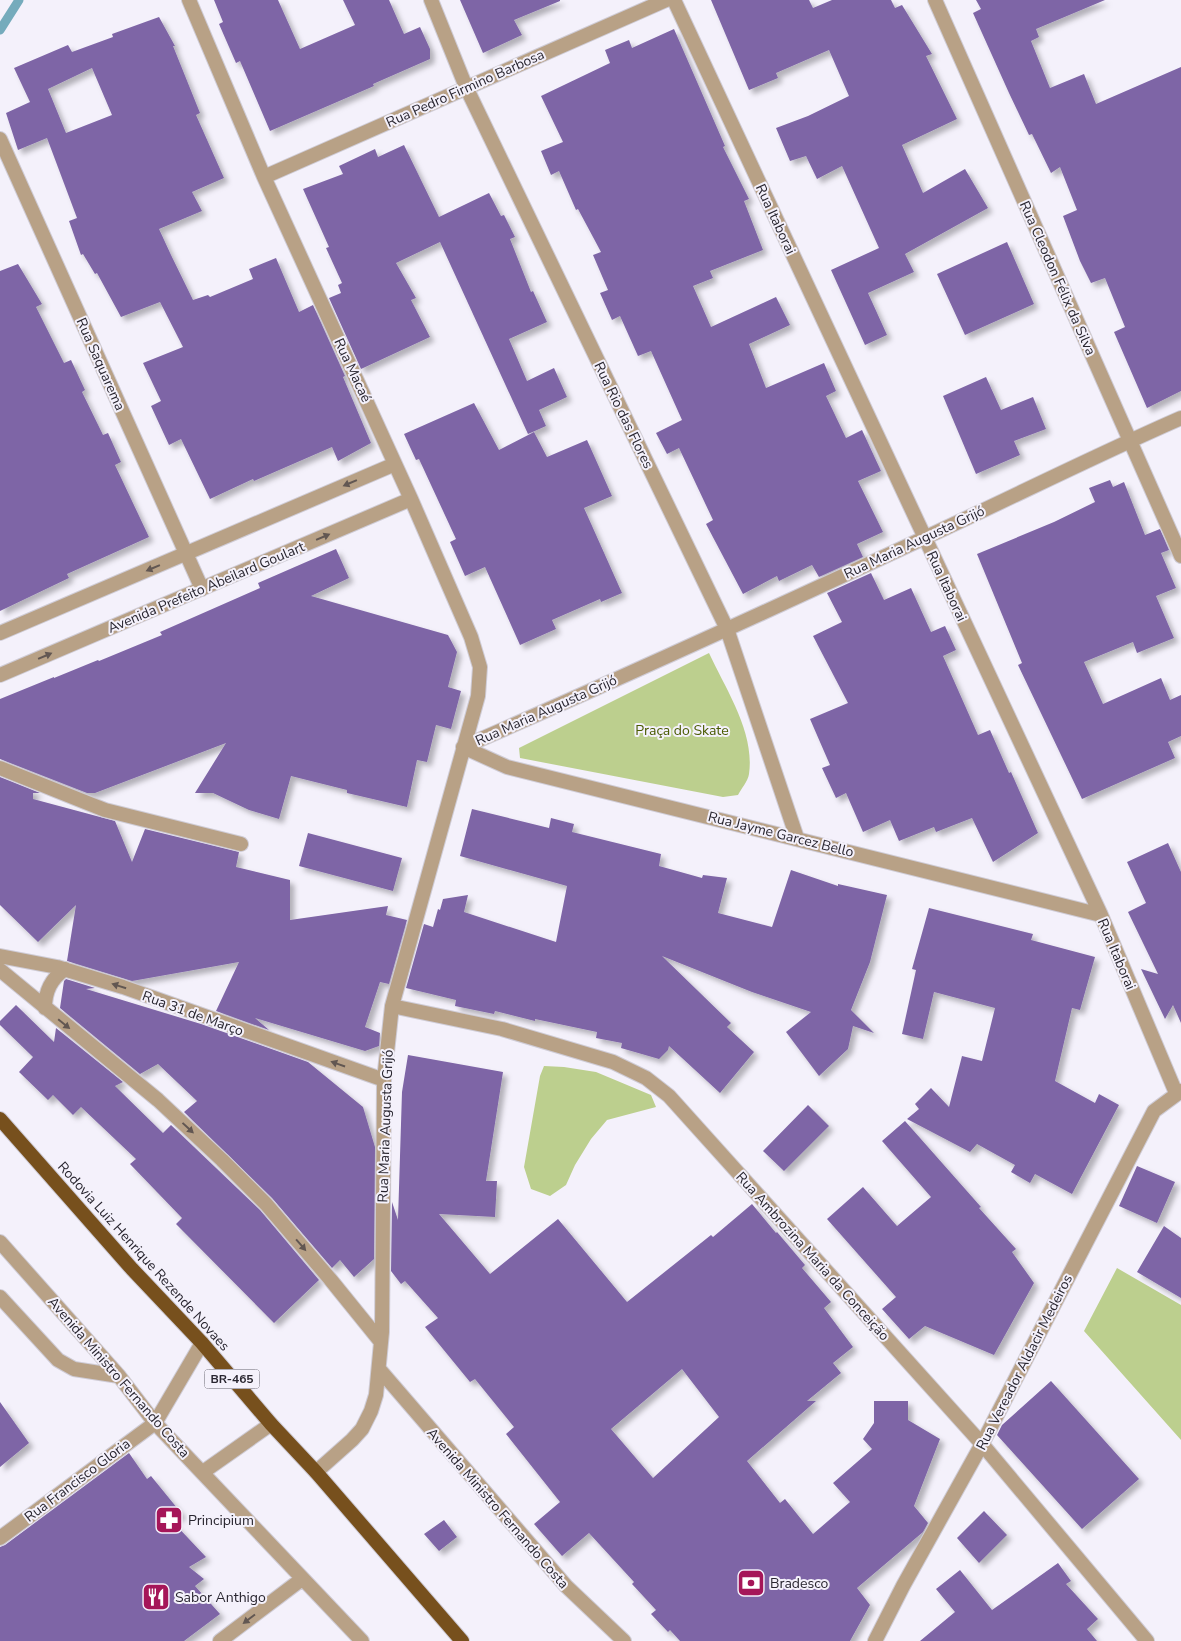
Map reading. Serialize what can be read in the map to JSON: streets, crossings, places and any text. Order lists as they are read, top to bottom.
{
  "streets": {
    "highway": ["Rodovia Luiz Henrique Rezende Novaes", "BR-465"],
    "street": [
      "Rua Pedro Firmino Barbosa",
      "Rua Itaborai",
      "Rua Cleodon Félix da Silva",
      "Rua Saquarema",
      "Rua Macaé",
      "Rua Rio das Flores",
      "Rua Maria Augusta Grijó",
      "Avenida Prefeito Abeilard Goulart",
      "Rua Jayme Garcez Bello",
      "Rua 31 de Março",
      "Rua Ambrozina Maria da Conceição",
      "Rua Vereador Aldacir Medeiros",
      "Avenida Ministro Fernando Costa",
      "Rua Francisco Gloria"
    ]
  },
  "crossings": [
    ["Rua Pedro Firmino Barbosa", "Rua Macaé"],
    ["Rua Pedro Firmino Barbosa", "Rua Rio das Flores"],
    ["Rua Itaborai", "Rua Maria Augusta Grijó"],
    ["Rua Itaborai", "Rua Jayme Garcez Bello"],
    ["Rua Itaborai", "Rua Vereador Aldacir Medeiros"],
    ["Rua Cleodon Félix da Silva", "Rua Maria Augusta Grijó"],
    ["Rua Saquarema", "Avenida Prefeito Abeilard Goulart"],
    ["Rua Macaé", "Rua Maria Augusta Grijó"],
    ["Rua Macaé", "Avenida Prefeito Abeilard Goulart"],
    ["Rua Macaé", "Rua Jayme Garcez Bello"],
    ["Rua Rio das Flores", "Rua Maria Augusta Grijó"],
    ["Rua Rio das Flores", "Rua Jayme Garcez Bello"],
    ["Rua Maria Augusta Grijó", "Rua Jayme Garcez Bello"],
    ["Rua Maria Augusta Grijó", "Rua 31 de Março"],
    ["Rua Maria Augusta Grijó", "Rodovia Luiz Henrique Rezende Novaes"],
    ["Rua Maria Augusta Grijó", "Rua Ambrozina Maria da Conceição"],
    ["Rua Maria Augusta Grijó", "Avenida Ministro Fernando Costa"],
    ["Rua Ambrozina Maria da Conceição", "Rua Vereador Aldacir Medeiros"],
    ["Avenida Ministro Fernando Costa", "Rua Francisco Gloria"]
  ],
  "one_way": ["Rua 31 de Março"],
  "parks": ["Praça do Skate"],
  "places": {
    "pharmacy": ["Principium"],
    "bank": ["Bradesco"],
    "restaurant": ["Sabor Anthigo"]
  }
}
